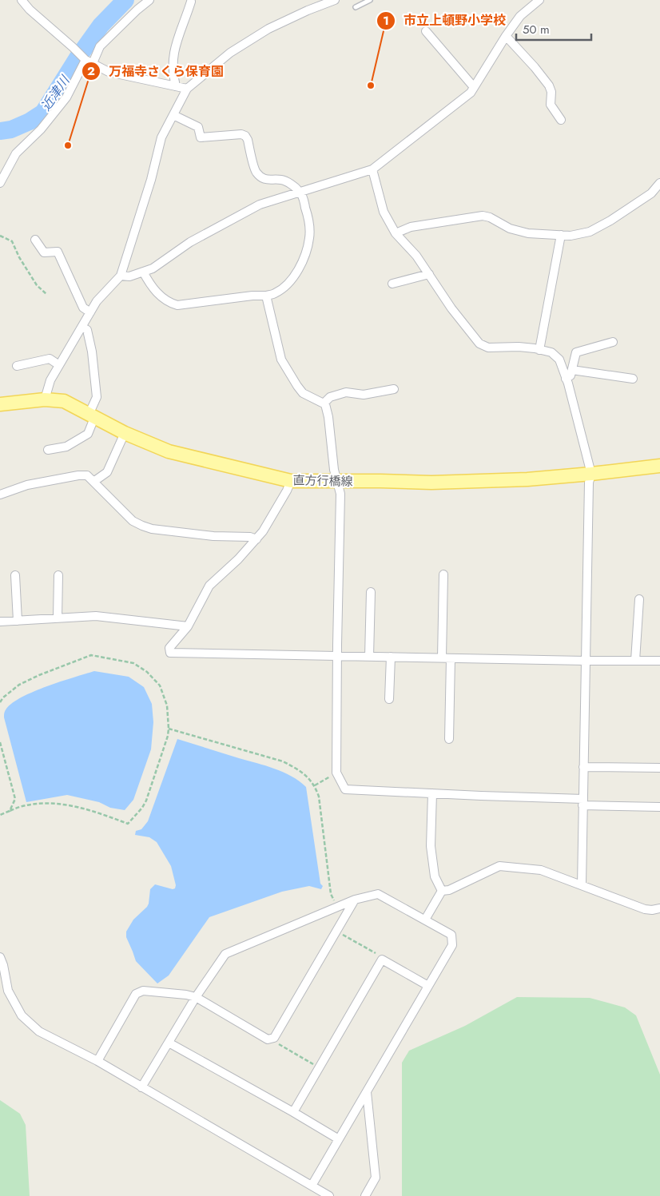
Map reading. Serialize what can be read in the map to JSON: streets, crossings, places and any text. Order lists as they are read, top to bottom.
{
  "streets": {
    "main road": ["直方行橋線"]
  },
  "water": ["近津川"],
  "places": ["市立上頓野小学校", "万福寺さくら保育園"],
  "scale_bar": "50 m"
}
